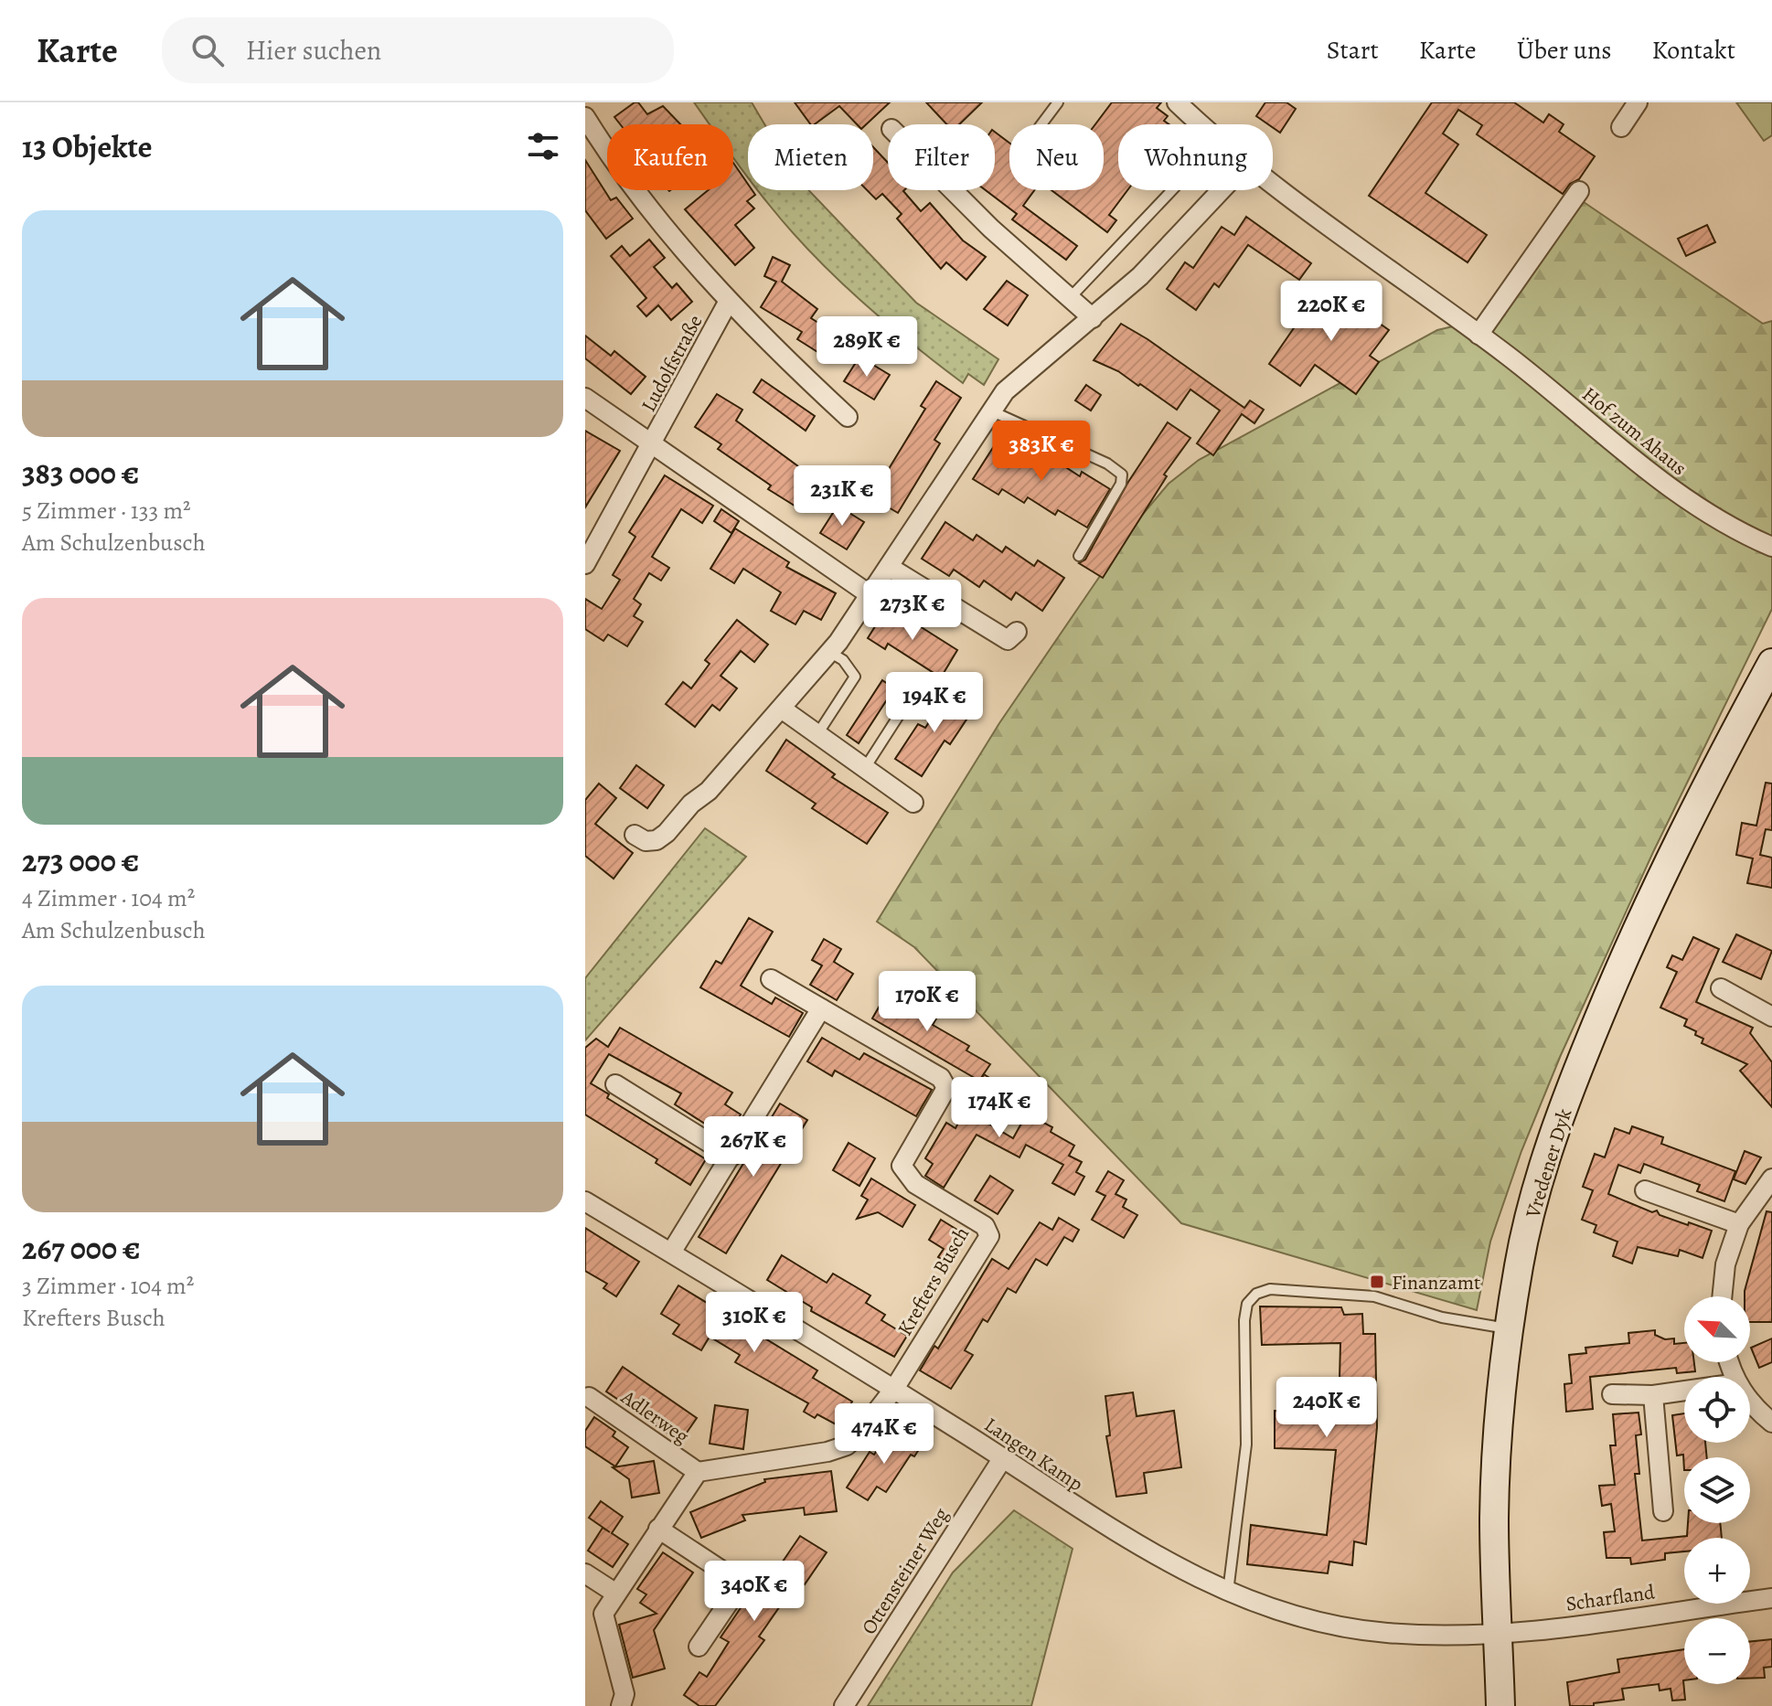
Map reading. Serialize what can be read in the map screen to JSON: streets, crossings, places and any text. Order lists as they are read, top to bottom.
{
  "streets": {
    "main road": ["Vredener Dyk"],
    "street": [
      "Ludolfstraße",
      "Hof zum Ahaus",
      "Krefters Busch",
      "Adlerweg",
      "Langen Kamp",
      "Ottensteiner Weg",
      "Scharfland"
    ]
  },
  "crossings": [
    ["Vredener Dyk", "Langen Kamp"],
    ["Vredener Dyk", "Scharfland"],
    ["Krefters Busch", "Adlerweg"],
    ["Krefters Busch", "Langen Kamp"],
    ["Adlerweg", "Langen Kamp"],
    ["Langen Kamp", "Ottensteiner Weg"],
    ["Langen Kamp", "Scharfland"]
  ],
  "places": {
    "transit": ["Finanzamt"]
  },
  "north": "top left",
  "page": {
    "header": "Karte",
    "search": "Hier suchen",
    "nav": [
      "Start",
      "Karte",
      "Über uns",
      "Kontakt"
    ],
    "heading": "13 Objekte",
    "chip": [
      "Kaufen",
      "Mieten",
      "Filter",
      "Neu",
      "Wohnung"
    ],
    "list": [
      {
        "name": "383 000 €",
        "note": "5 Zimmer · 133 m² · Am Schulzenbusch"
      },
      {
        "name": "273 000 €",
        "note": "4 Zimmer · 104 m² · Am Schulzenbusch"
      },
      {
        "name": "267 000 €",
        "note": "3 Zimmer · 104 m² · Krefters Busch"
      }
    ],
    "price": [
      "220K €",
      "289K €",
      "383K €",
      "231K €",
      "273K €",
      "194K €",
      "170K €",
      "174K €",
      "267K €",
      "310K €",
      "240K €",
      "474K €",
      "340K €"
    ],
    "map_buttons": ["+", "−"]
  }
}
